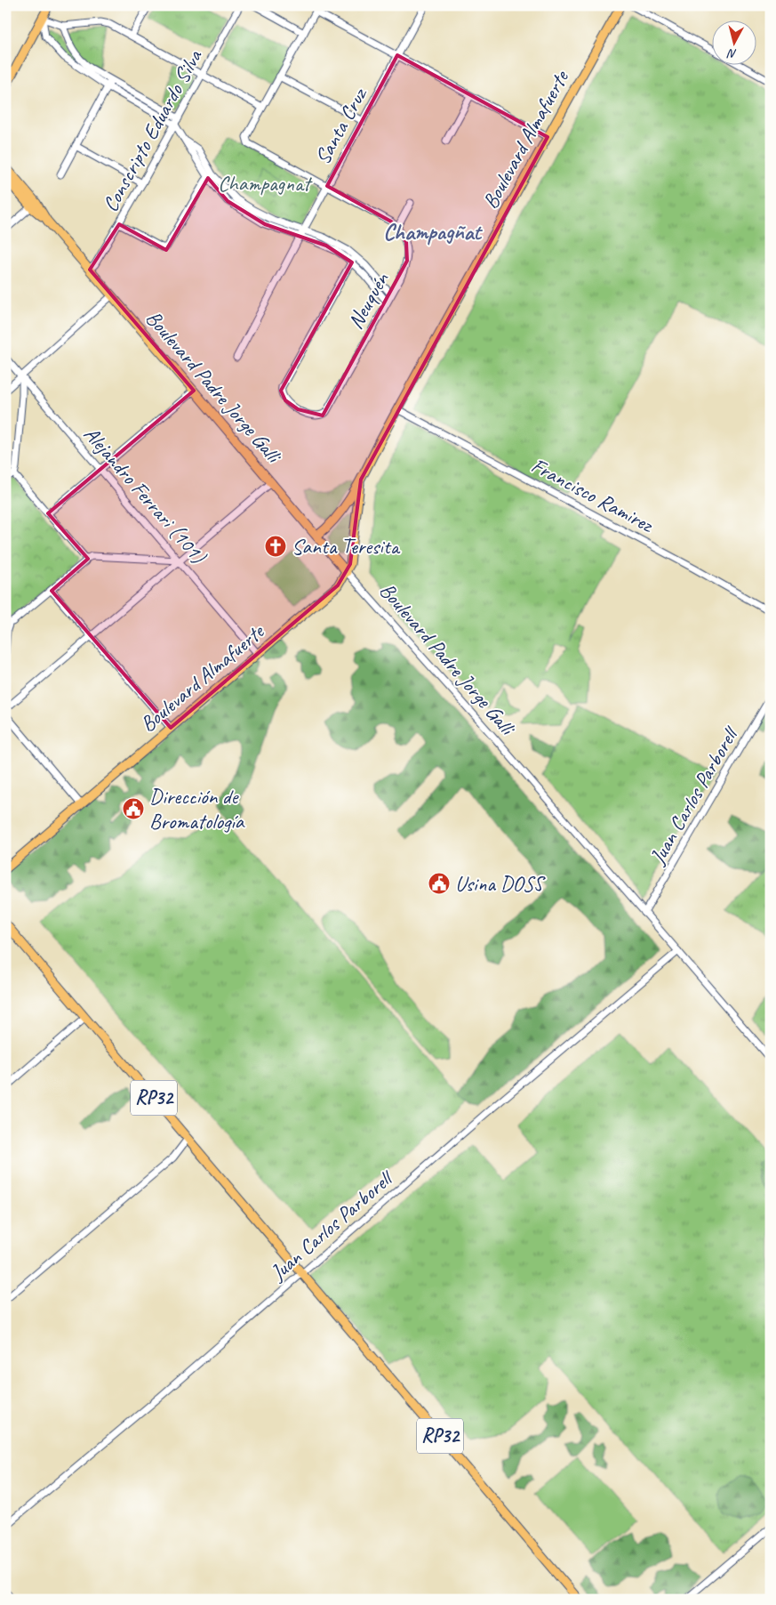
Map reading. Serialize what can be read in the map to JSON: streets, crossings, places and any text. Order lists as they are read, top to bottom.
{
  "streets": {
    "main road": ["Boulevard Almafuerte", "Boulevard Padre Jorge Galli", "RP32"],
    "street": [
      "Santa Cruz",
      "Conscripto Eduardo Silva",
      "Neuquén",
      "Alejandro Ferrari (101)",
      "Francisco Ramirez",
      "Juan Carlos Parborell"
    ]
  },
  "crossings": [
    ["Conscripto Eduardo Silva", "Boulevard Padre Jorge Galli"],
    ["Boulevard Almafuerte", "Boulevard Padre Jorge Galli"],
    ["Boulevard Almafuerte", "Alejandro Ferrari (101)"],
    ["Boulevard Almafuerte", "Francisco Ramirez"],
    ["Boulevard Padre Jorge Galli", "Juan Carlos Parborell"],
    ["Juan Carlos Parborell", "RP32"]
  ],
  "districts": ["Champagñat"],
  "parks": ["Champagnat"],
  "places": {
    "church": ["Santa Teresita"],
    "public building": ["Dirección de Bromatología", "Usina DOSS"]
  },
  "north": "bottom"
}
